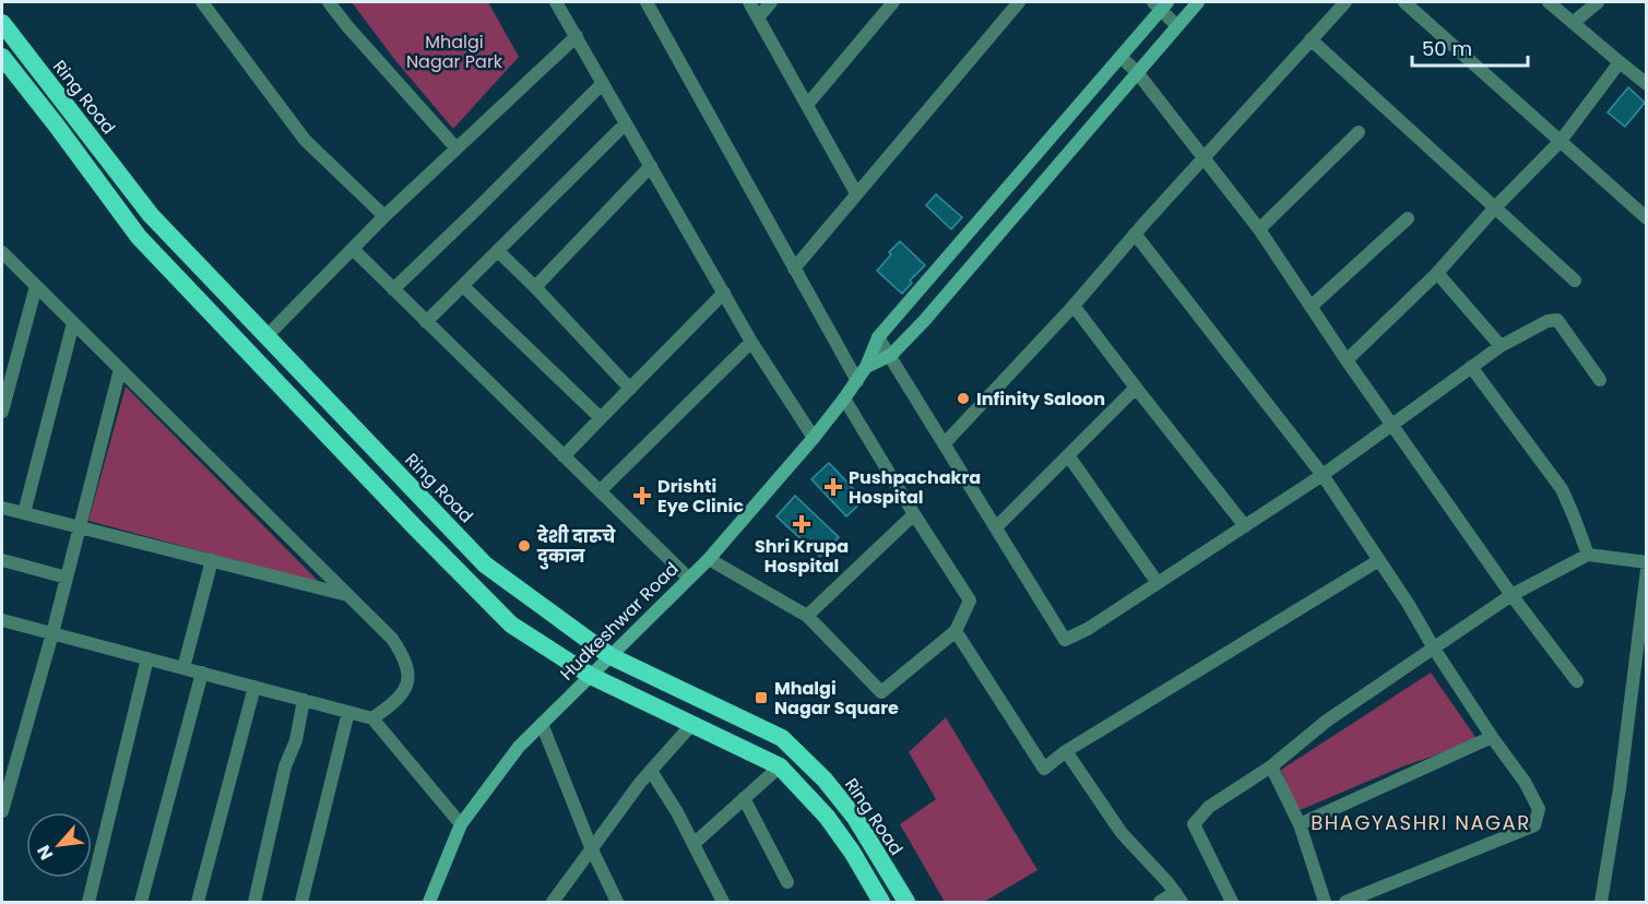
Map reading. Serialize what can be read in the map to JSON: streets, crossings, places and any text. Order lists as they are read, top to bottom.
{
  "streets": {
    "highway": ["Ring Road"],
    "main road": ["Hudkeshwar Road"]
  },
  "crossings": [
    ["Ring Road", "Hudkeshwar Road"]
  ],
  "districts": ["BHAGYASHRI NAGAR"],
  "parks": ["Mhalgi Nagar Park"],
  "places": {
    "other": ["Infinity Saloon", "देशी दारूचे दुकान"],
    "health": ["Pushpachakra Hospital", "Drishti Eye Clinic", "Shri Krupa Hospital"],
    "transit": ["Mhalgi Nagar Square"]
  },
  "scale_bar": "50 m",
  "north": "bottom left"
}
